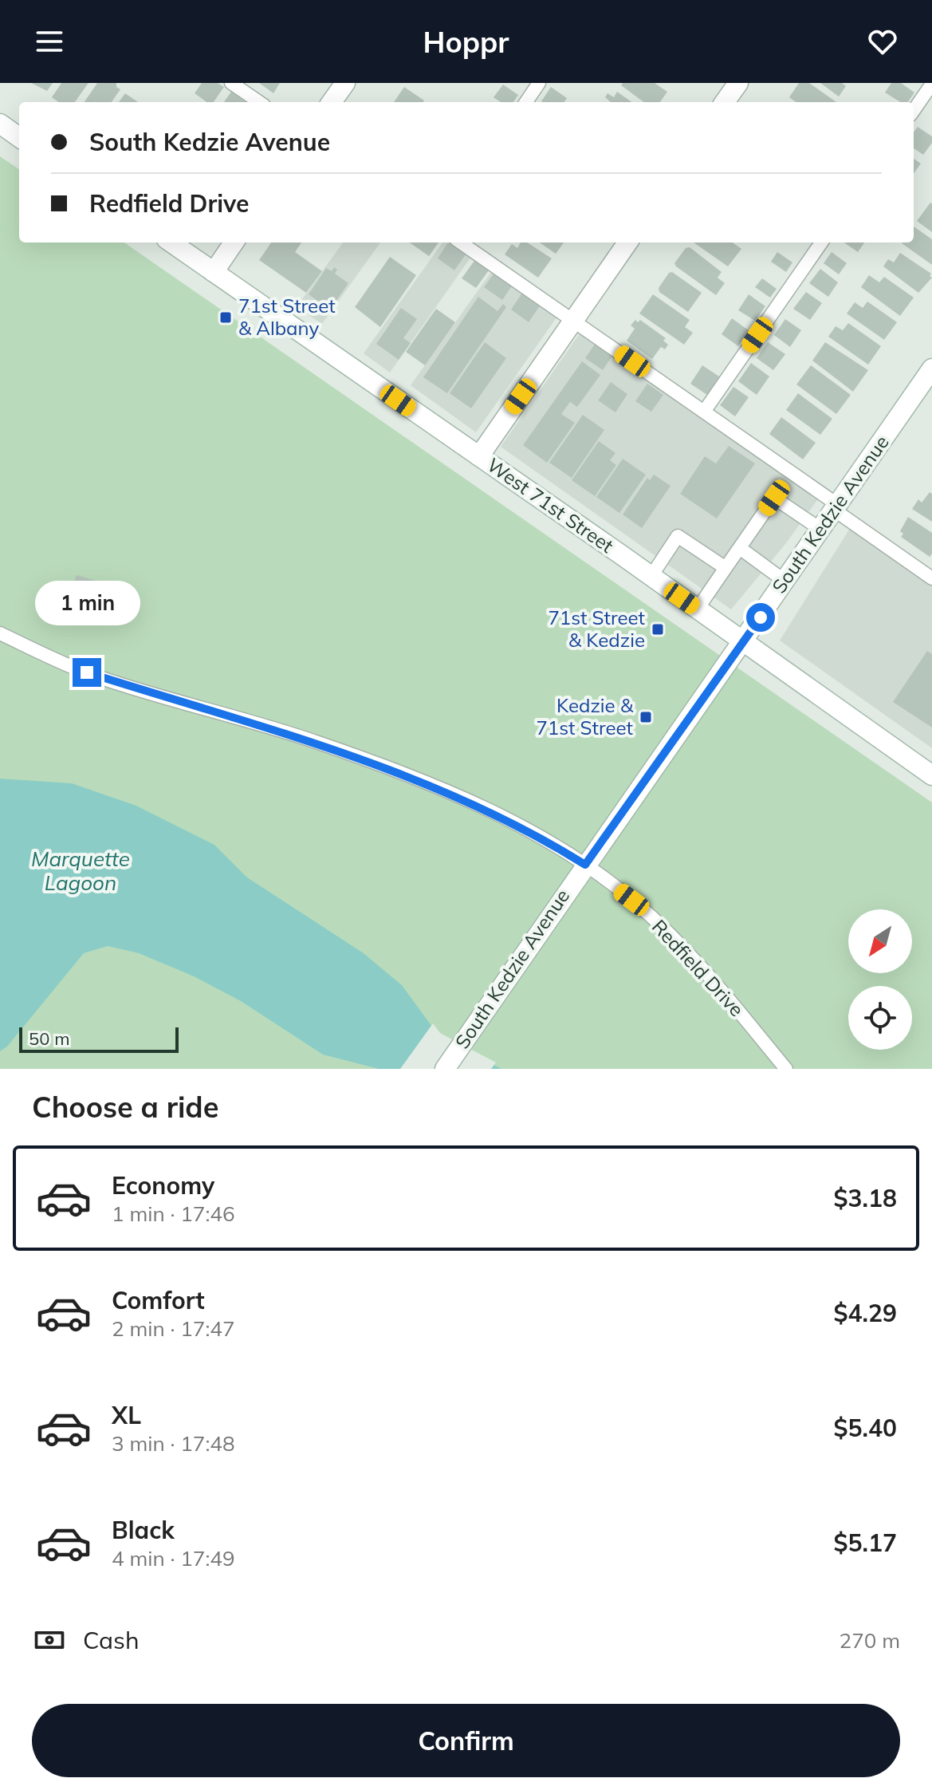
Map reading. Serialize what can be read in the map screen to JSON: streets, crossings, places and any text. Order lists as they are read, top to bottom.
{
  "streets": {
    "main road": ["West 71st Street", "South Kedzie Avenue"],
    "lane": ["Redfield Drive"]
  },
  "crossings": [
    ["West 71st Street", "South Kedzie Avenue"],
    ["South Kedzie Avenue", "Redfield Drive"]
  ],
  "water": ["Marquette Lagoon"],
  "places": {
    "transit": ["71st Street & Albany", "71st Street & Kedzie", "Kedzie & 71st Street"]
  },
  "scale_bar": "50 m",
  "north": "bottom left",
  "page": {
    "header": "Hoppr",
    "banner": ["South Kedzie Avenue", "Redfield Drive"],
    "bubble": "1 min",
    "scale": "50 m",
    "heading": "Choose a ride",
    "list": [
      {
        "name": "Economy",
        "note": "1 min · 17:46",
        "value": "$3.18"
      },
      {
        "name": "Comfort",
        "note": "2 min · 17:47",
        "value": "$4.29"
      },
      {
        "name": "XL",
        "note": "3 min · 17:48",
        "value": "$5.40"
      },
      {
        "name": "Black",
        "note": "4 min · 17:49",
        "value": "$5.17"
      }
    ],
    "pay": ["Cash", "270 m"],
    "buttons": "Confirm"
  }
}
